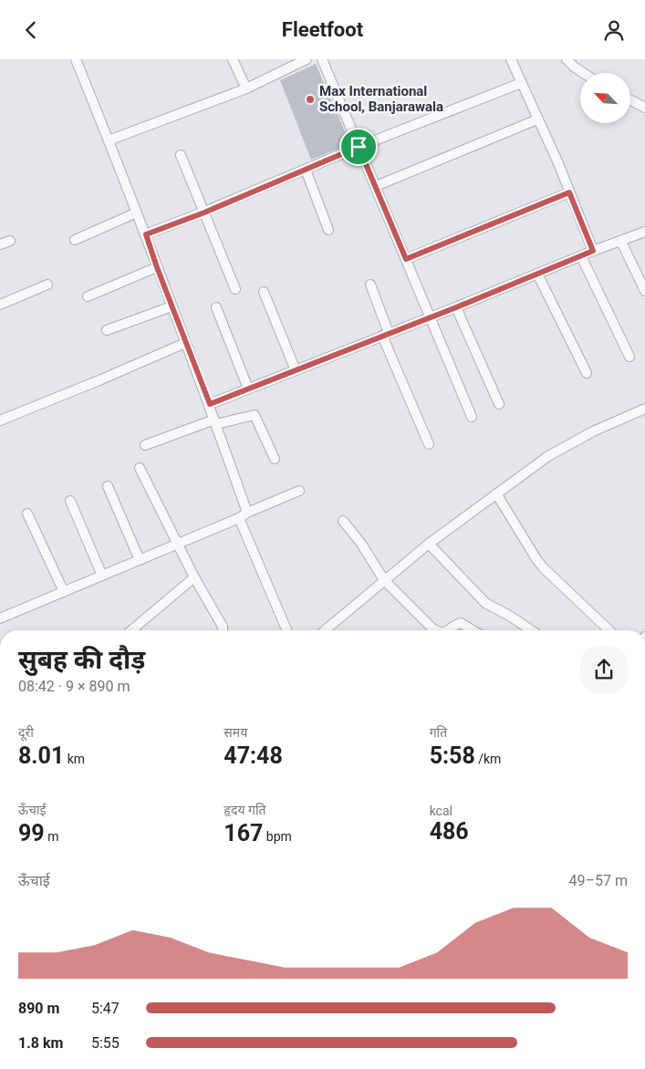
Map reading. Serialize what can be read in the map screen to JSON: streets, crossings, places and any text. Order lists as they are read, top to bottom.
{
  "places": ["Max International School, Banjarawala"],
  "north": "top left",
  "page": {
    "header": "Fleetfoot",
    "heading": ["सुबह की दौड़", "08:42 · 9 × 890 m"],
    "stats": [
      ["दूरी", "8.01 km"],
      ["समय", "47:48"],
      ["गति", "5:58 /km"],
      ["ऊँचाई", "99 m"],
      ["हृदय गति", "167 bpm"],
      ["kcal", "486"]
    ],
    "chart": ["ऊँचाई", "49–57 m"],
    "list": [
      {
        "name": "890 m",
        "note": "5:47"
      },
      {
        "name": "1.8 km",
        "note": "5:55"
      }
    ]
  }
}
